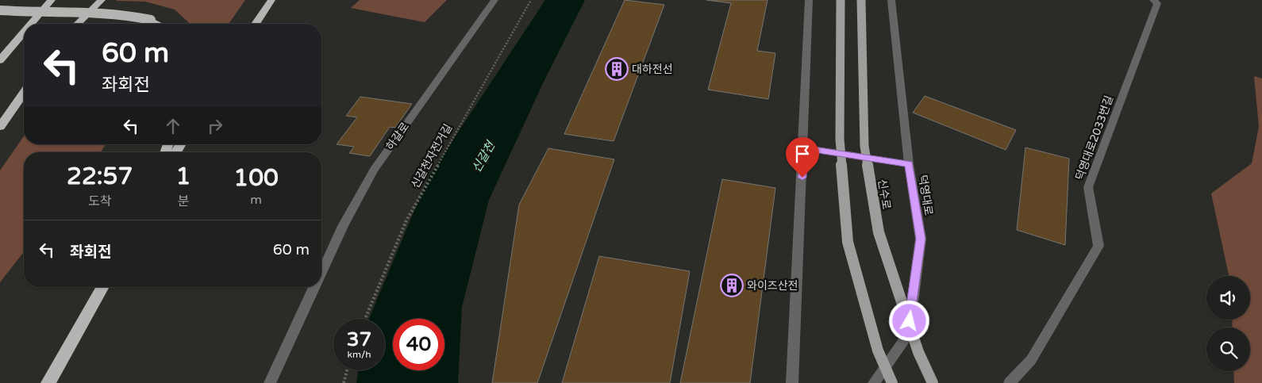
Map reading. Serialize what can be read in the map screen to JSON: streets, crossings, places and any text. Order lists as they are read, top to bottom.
{
  "streets": {
    "main road": ["신수로"],
    "street": ["하갈로", "덕영대로2033번길", "덕영대로"],
    "path": ["신갈천자전거길"]
  },
  "water": ["신갈천"],
  "places": {
    "building": ["대하전선", "와이즈산전"]
  },
  "page": {
    "turn": ["60 m", "좌회전"],
    "eta": [
      "22:57",
      "도착",
      "1",
      "분",
      "100",
      "m"
    ],
    "list": [
      {
        "name": "좌회전",
        "value": "60 m"
      }
    ],
    "speed": "37 km/h",
    "limit": "40"
  }
}
